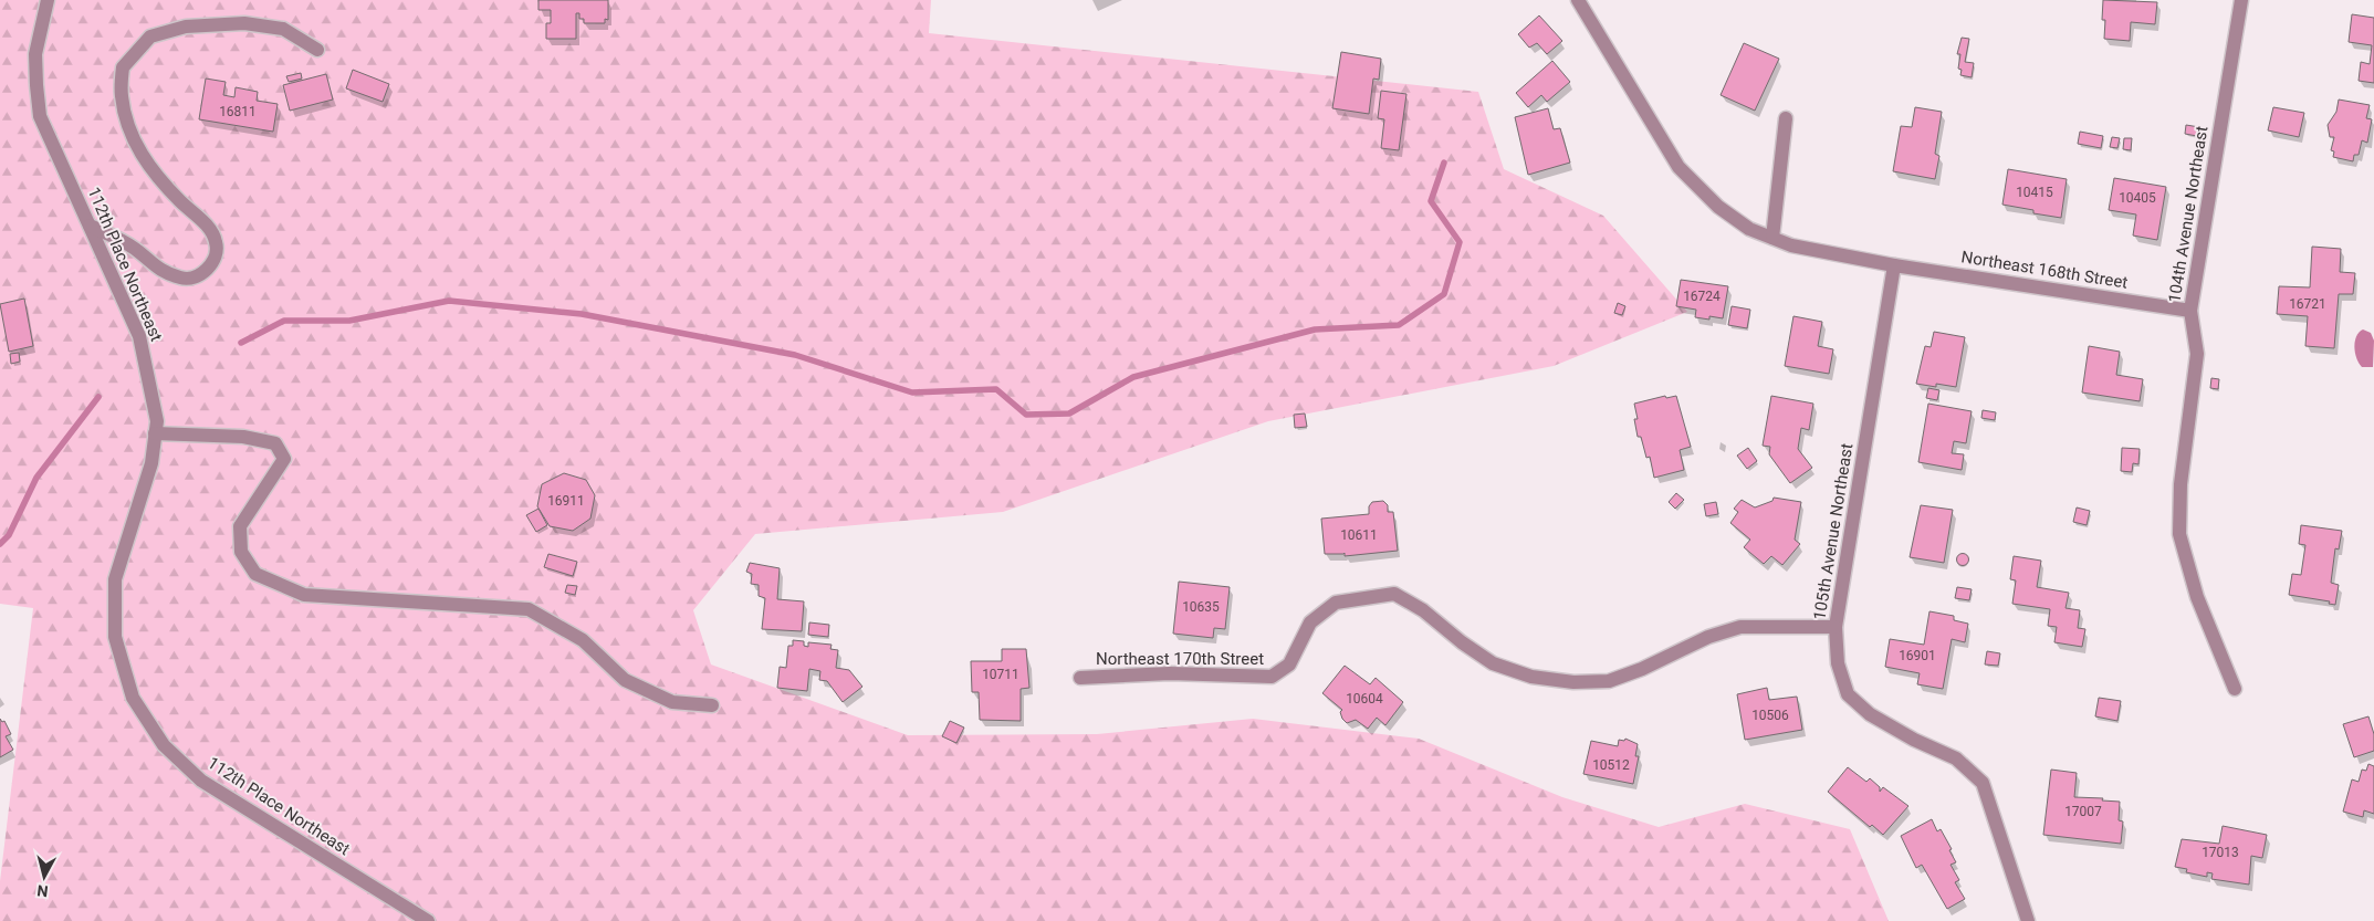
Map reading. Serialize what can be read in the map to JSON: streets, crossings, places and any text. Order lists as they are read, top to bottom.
{
  "streets": {
    "street": [
      "104th Avenue Northeast",
      "112th Place Northeast",
      "Northeast 168th Street",
      "105th Avenue Northeast",
      "Northeast 170th Street"
    ]
  },
  "crossings": [
    ["104th Avenue Northeast", "Northeast 168th Street"],
    ["Northeast 168th Street", "105th Avenue Northeast"],
    ["105th Avenue Northeast", "Northeast 170th Street"]
  ],
  "house_numbers": [
    "16811",
    "10415",
    "10405",
    "16724",
    "16721",
    "16911",
    "10611",
    "10635",
    "16901",
    "10711",
    "10604",
    "10506",
    "10512",
    "17007",
    "17013"
  ],
  "north": "bottom"
}
